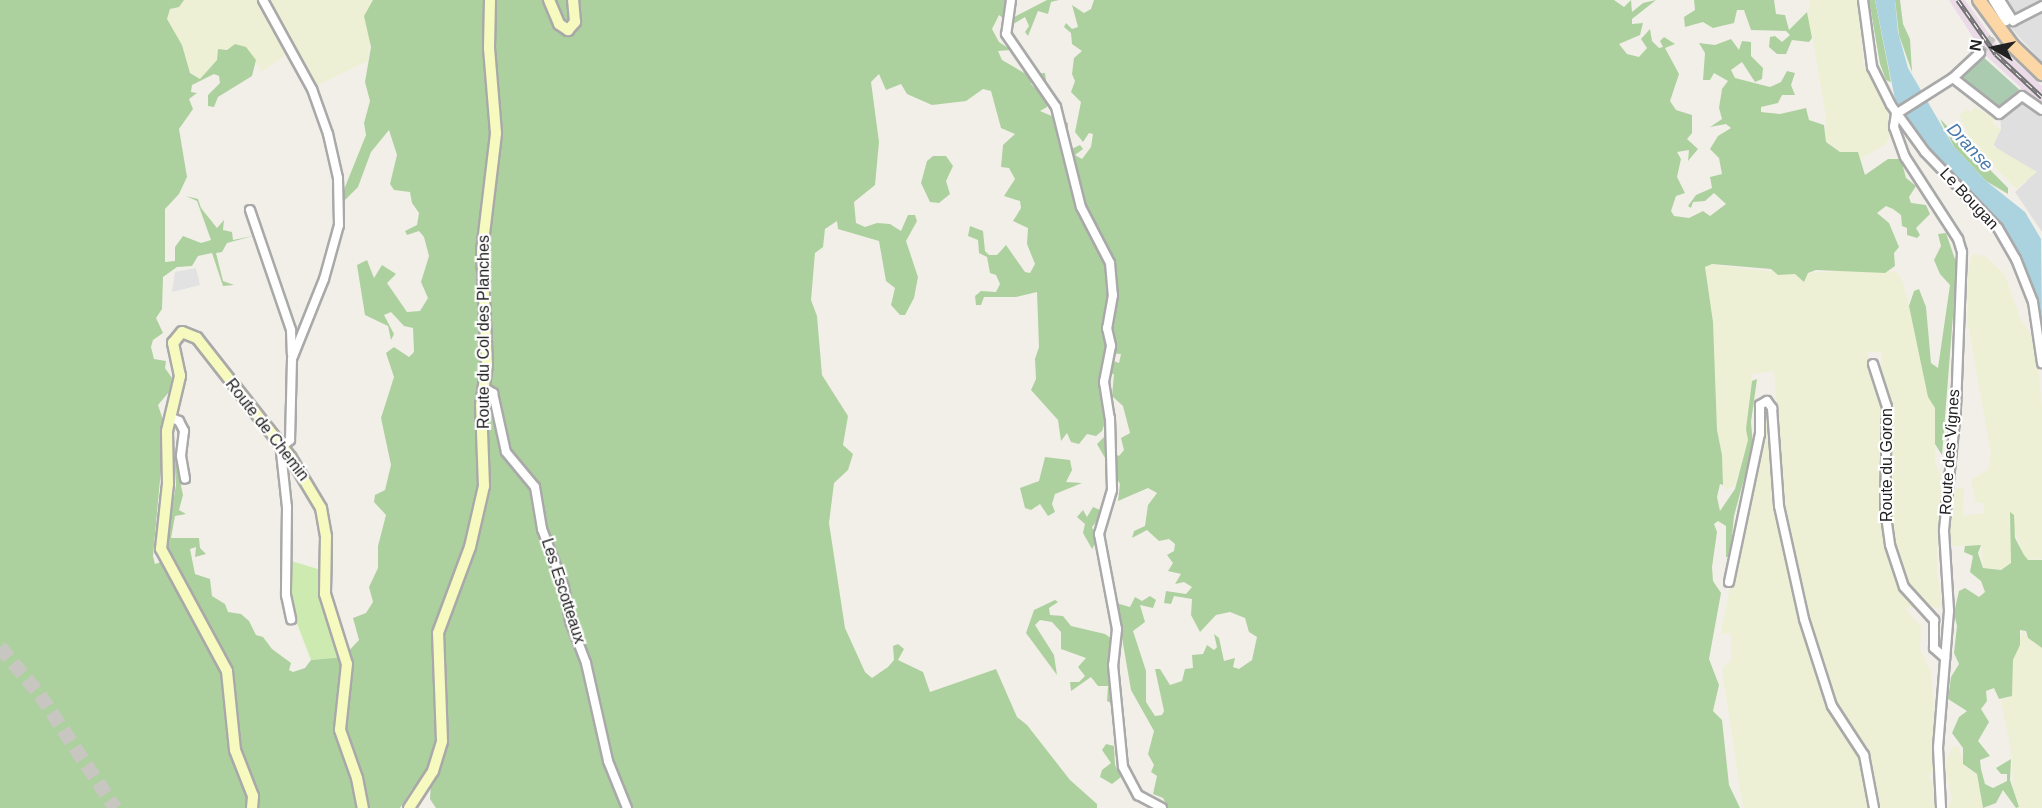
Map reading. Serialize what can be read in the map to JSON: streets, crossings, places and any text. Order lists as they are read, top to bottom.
{
  "streets": {
    "street": [
      "Le Bougan",
      "Route du Col des Planches",
      "Route de Chemin",
      "Route des Vignes",
      "Route du Goron",
      "Les Escotteaux"
    ]
  },
  "crossings": [
    ["Le Bougan", "Route des Vignes"],
    ["Route du Col des Planches", "Les Escotteaux"],
    ["Route des Vignes", "Route du Goron"]
  ],
  "water": ["Dranse"],
  "north": "left"
}
